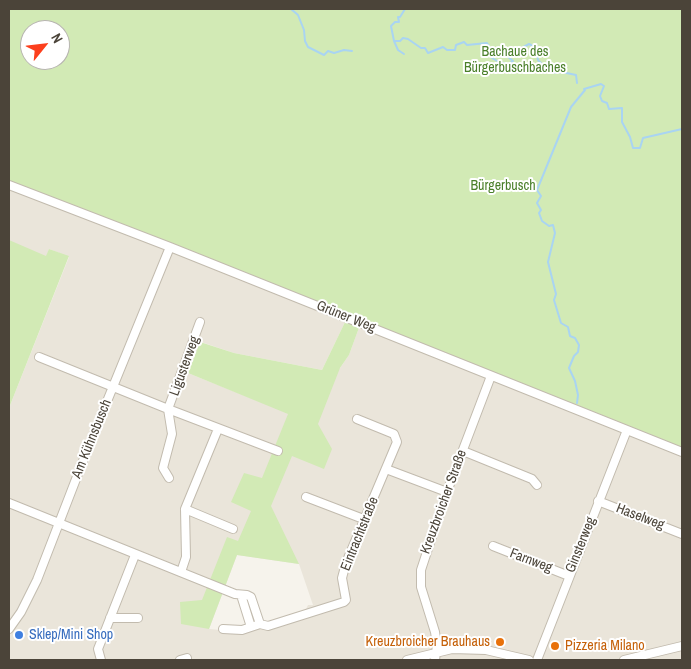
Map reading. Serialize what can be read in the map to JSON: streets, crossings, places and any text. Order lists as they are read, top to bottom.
{
  "streets": {
    "street": [
      "Grüner Weg",
      "Ligusterweg",
      "Am Kühnsbusch",
      "Kreuzbroicher Straße",
      "Haselweg",
      "Eintrachtstraße",
      "Ginsterweg",
      "Farnweg"
    ]
  },
  "crossings": [
    ["Grüner Weg", "Am Kühnsbusch"],
    ["Grüner Weg", "Kreuzbroicher Straße"],
    ["Grüner Weg", "Ginsterweg"],
    ["Ligusterweg", "Am Kühnsbusch"],
    ["Haselweg", "Ginsterweg"],
    ["Ginsterweg", "Farnweg"]
  ],
  "parks": ["Bachaue des Bürgerbuschbaches", "Bürgerbusch"],
  "places": ["Sklep/Mini Shop", "Kreuzbroicher Brauhaus", "Pizzeria Milano"],
  "north": "top right"
}
